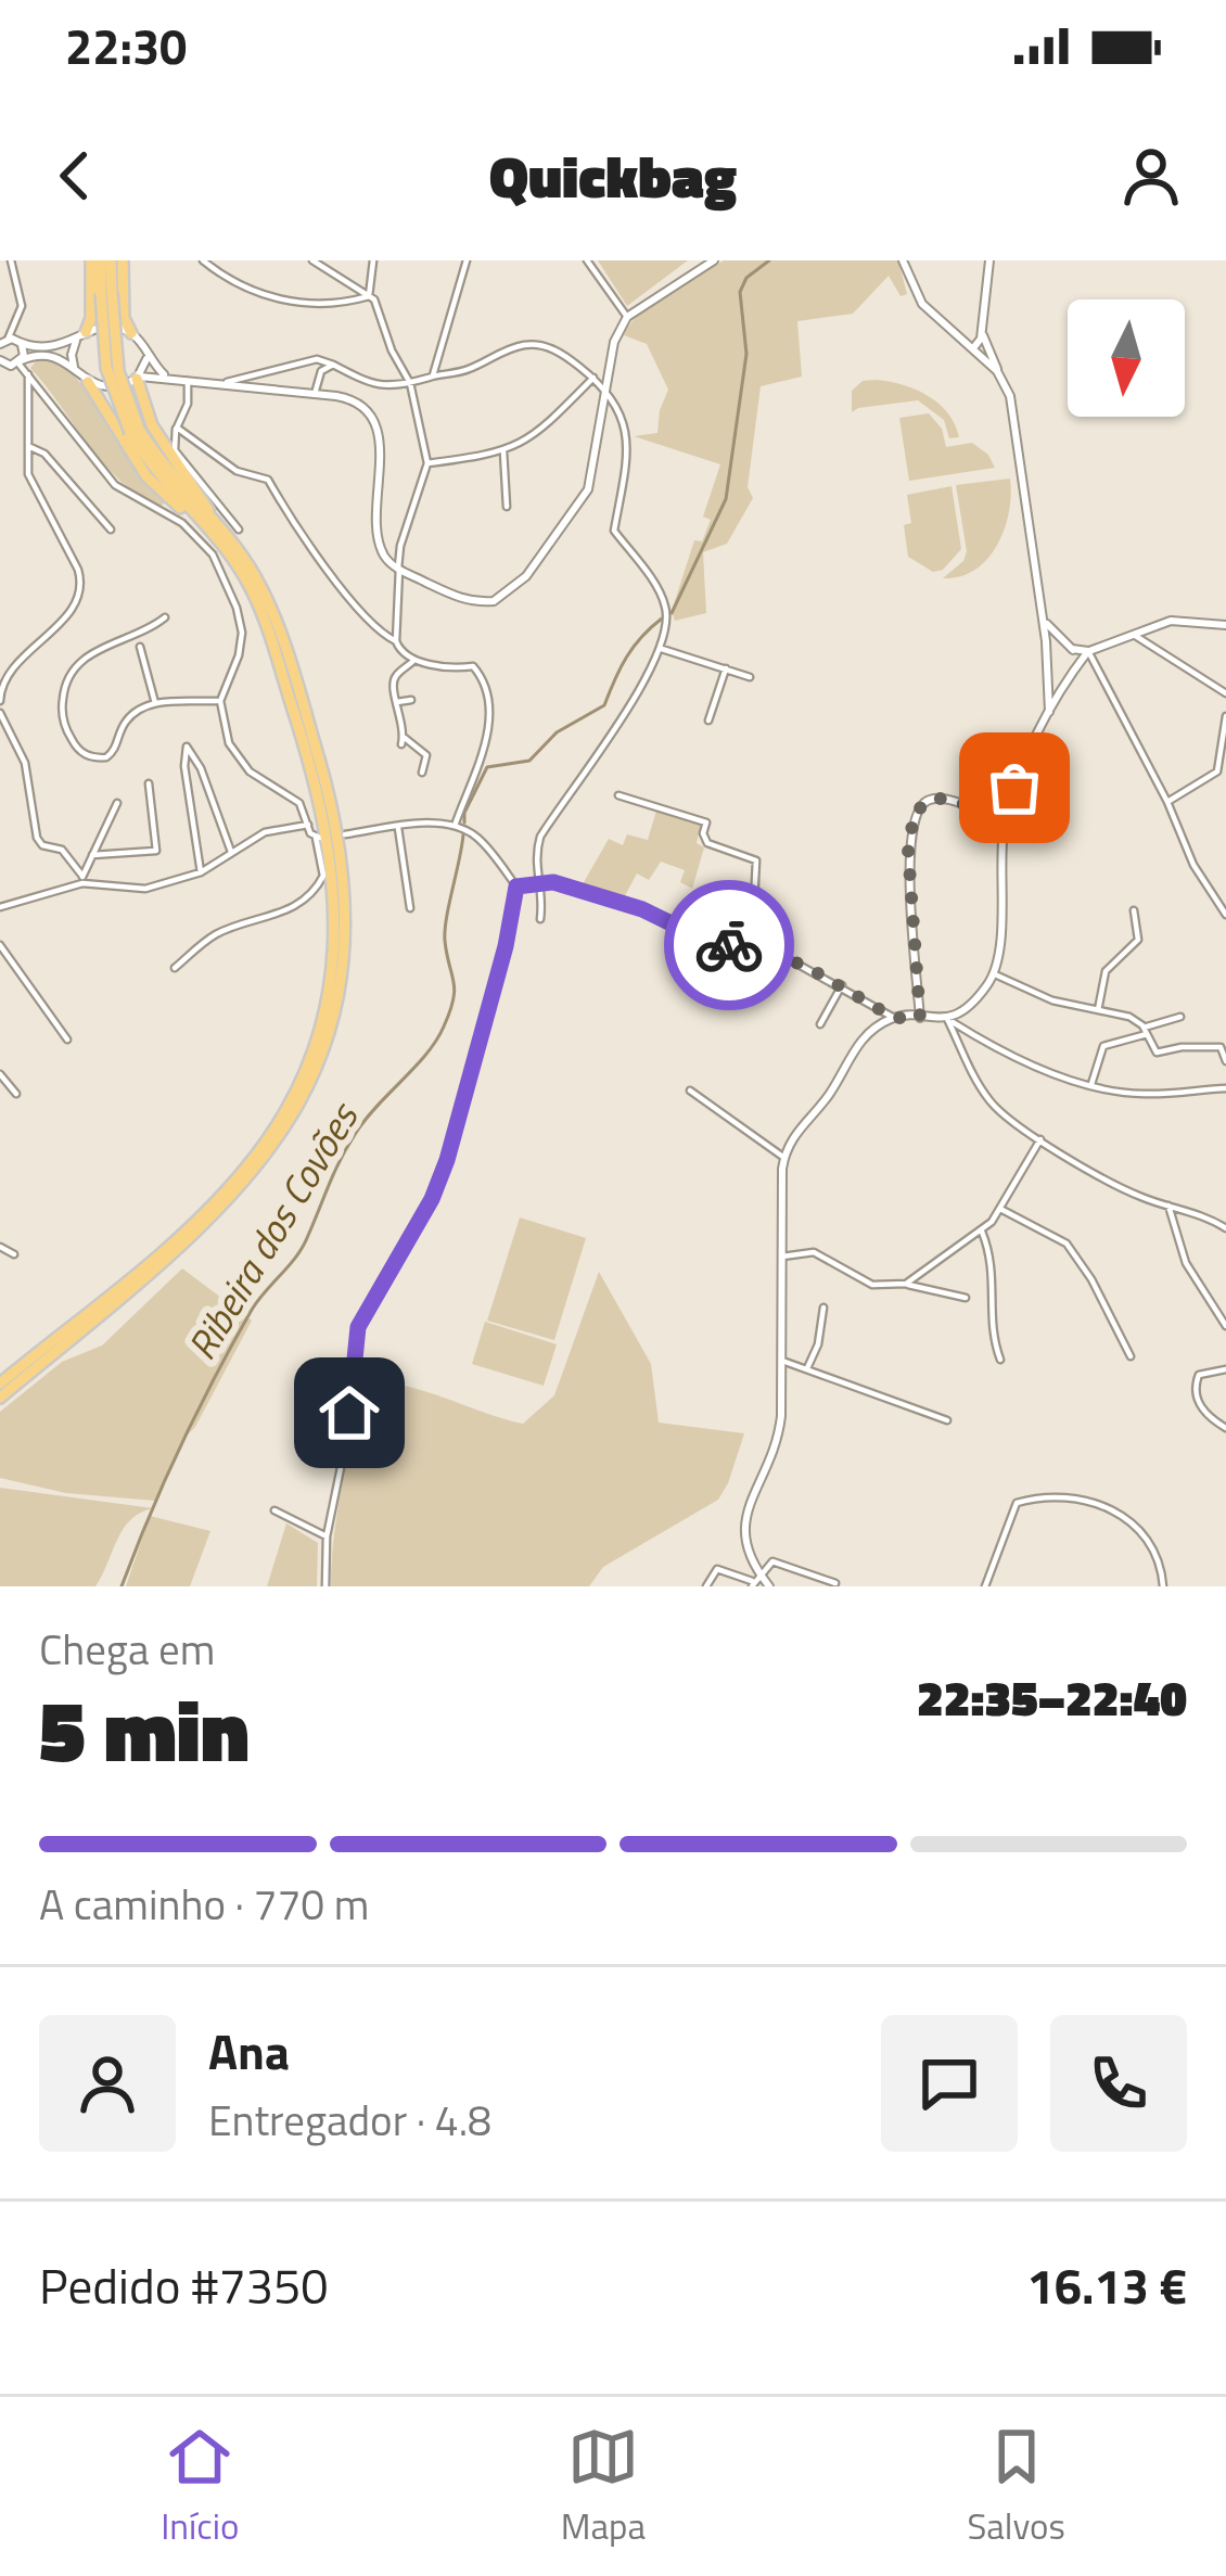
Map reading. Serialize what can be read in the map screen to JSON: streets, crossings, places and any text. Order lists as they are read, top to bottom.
{
  "water": ["Ribeira dos Covões"],
  "north": "bottom",
  "page": {
    "status": "22:30",
    "header": "Quickbag",
    "heading": ["5 min", "Chega em", "22:35–22:40"],
    "panel": [
      "Ana",
      "Entregador · 4.8",
      "Pedido #7350",
      "16.13 €"
    ],
    "bar": "A caminho · 770 m",
    "tabs": ["Início", "Mapa", "Salvos"]
  }
}
